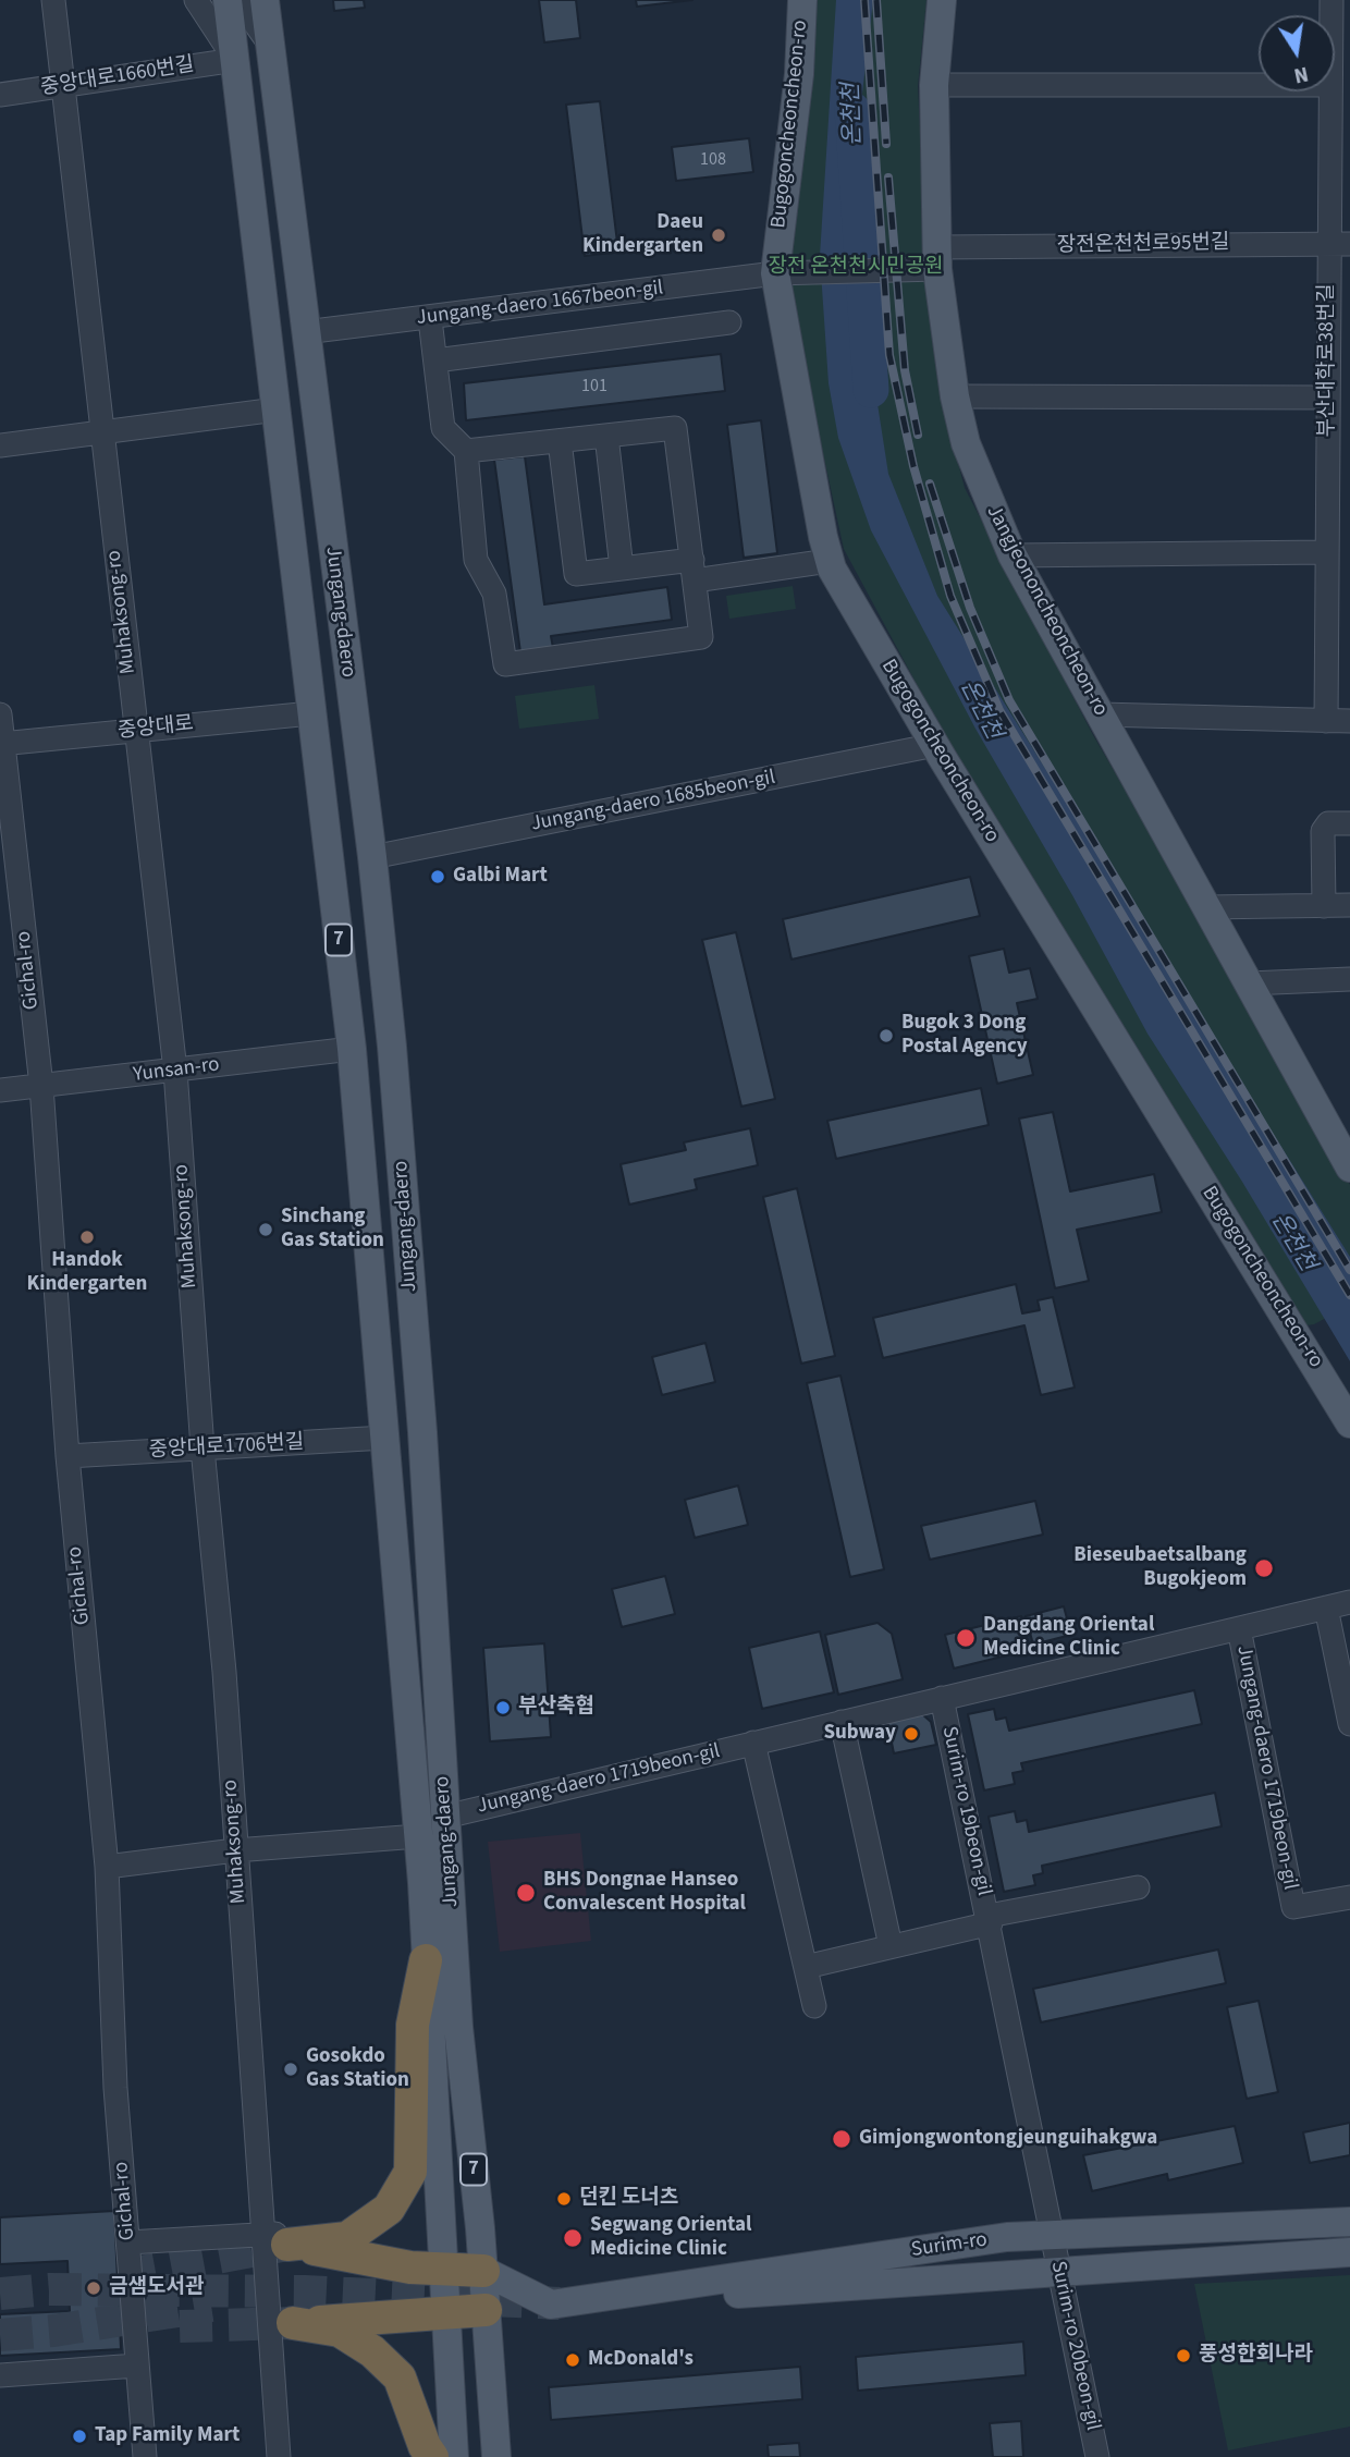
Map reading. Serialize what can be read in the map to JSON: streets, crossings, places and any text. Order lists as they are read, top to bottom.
{
  "streets": {
    "main road": [
      "Bugogoncheoncheon-ro",
      "Jangjeononcheoncheon-ro",
      "Jungang-daero",
      "7",
      "Surim-ro"
    ],
    "street": [
      "중앙대로1660번길",
      "장전온천천로95번길",
      "Jungang-daero 1667beon-gil",
      "부산대학로38번길",
      "Muhaksong-ro",
      "중앙대로",
      "Jungang-daero 1685beon-gil",
      "Gichal-ro",
      "Yunsan-ro",
      "중앙대로1706번길",
      "Jungang-daero 1719beon-gil",
      "Surim-ro 19beon-gil",
      "Surim-ro 20beon-gil"
    ]
  },
  "crossings": [
    ["중앙대로1660번길", "Muhaksong-ro"],
    ["중앙대로1660번길", "Jungang-daero"],
    ["Bugogoncheoncheon-ro", "장전온천천로95번길"],
    ["Bugogoncheoncheon-ro", "Jungang-daero 1667beon-gil"],
    ["Bugogoncheoncheon-ro", "Jungang-daero 1685beon-gil"],
    ["장전온천천로95번길", "Jungang-daero 1667beon-gil"],
    ["장전온천천로95번길", "부산대학로38번길"],
    ["장전온천천로95번길", "Jangjeononcheoncheon-ro"],
    ["Jungang-daero 1667beon-gil", "Jungang-daero"],
    ["Muhaksong-ro", "중앙대로"],
    ["Muhaksong-ro", "Yunsan-ro"],
    ["Muhaksong-ro", "중앙대로1706번길"],
    ["Jungang-daero", "중앙대로"],
    ["Jungang-daero", "Jungang-daero 1685beon-gil"],
    ["Jungang-daero", "Yunsan-ro"],
    ["Jungang-daero", "중앙대로1706번길"],
    ["Jungang-daero", "Jungang-daero 1719beon-gil"],
    ["Jungang-daero", "Surim-ro"],
    ["중앙대로", "Gichal-ro"],
    ["Gichal-ro", "Yunsan-ro"],
    ["Gichal-ro", "중앙대로1706번길"],
    ["Jungang-daero 1719beon-gil", "Surim-ro 19beon-gil"],
    ["Surim-ro 19beon-gil", "Surim-ro"],
    ["Surim-ro 19beon-gil", "Surim-ro 20beon-gil"],
    ["Surim-ro", "Surim-ro 20beon-gil"]
  ],
  "water": ["온천천"],
  "parks": ["장전 온천천시민공원"],
  "places": [
    "Daeu Kindergarten",
    "Galbi Mart",
    "Bugok 3 Dong Postal Agency",
    "Sinchang Gas Station",
    "Handok Kindergarten",
    "Bieseubaetsalbang Bugokjeom",
    "Dangdang Oriental Medicine Clinic",
    "부산축협",
    "Subway",
    "BHS Dongnae Hanseo Convalescent Hospital",
    "Gosokdo Gas Station",
    "Gimjongwontongjeunguihakgwa",
    "던킨 도너츠",
    "Segwang Oriental Medicine Clinic",
    "금샘도서관",
    "풍성한회나라",
    "McDonald's",
    "Tap Family Mart"
  ],
  "house_numbers": ["108", "101"],
  "north": "bottom"
}
